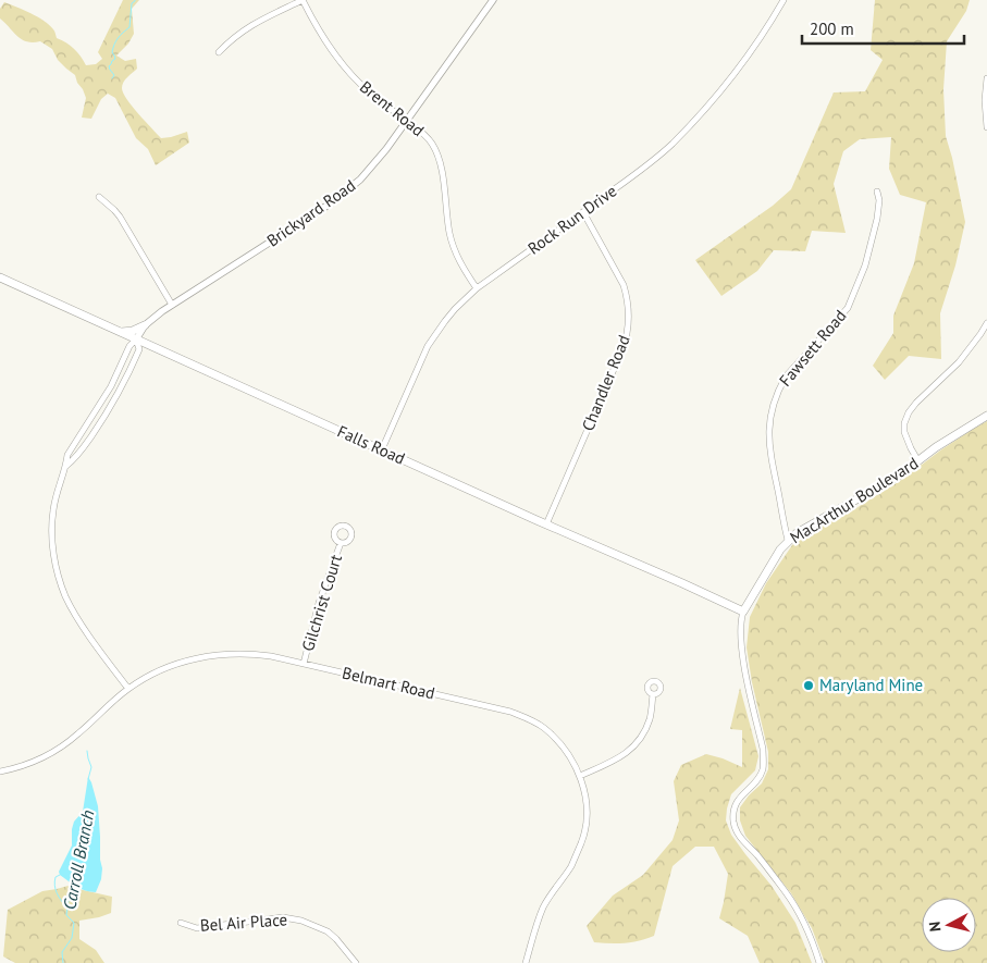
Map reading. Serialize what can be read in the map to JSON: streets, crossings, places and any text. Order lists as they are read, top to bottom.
{
  "streets": {
    "main road": ["Falls Road", "MacArthur Boulevard"],
    "street": [
      "Brent Road",
      "Brickyard Road",
      "Rock Run Drive",
      "Fawsett Road",
      "Chandler Road",
      "Gilchrist Court",
      "Belmart Road",
      "Bel Air Place"
    ]
  },
  "crossings": [
    ["Brent Road", "Brickyard Road"],
    ["Brent Road", "Rock Run Drive"],
    ["Brickyard Road", "Falls Road"],
    ["Brickyard Road", "Belmart Road"],
    ["Rock Run Drive", "Chandler Road"],
    ["Rock Run Drive", "Falls Road"],
    ["Fawsett Road", "MacArthur Boulevard"],
    ["Chandler Road", "Falls Road"],
    ["Falls Road", "MacArthur Boulevard"],
    ["Gilchrist Court", "Belmart Road"]
  ],
  "water": ["Carroll Branch"],
  "places": ["Maryland Mine"],
  "scale_bar": "200 m",
  "north": "left"
}
